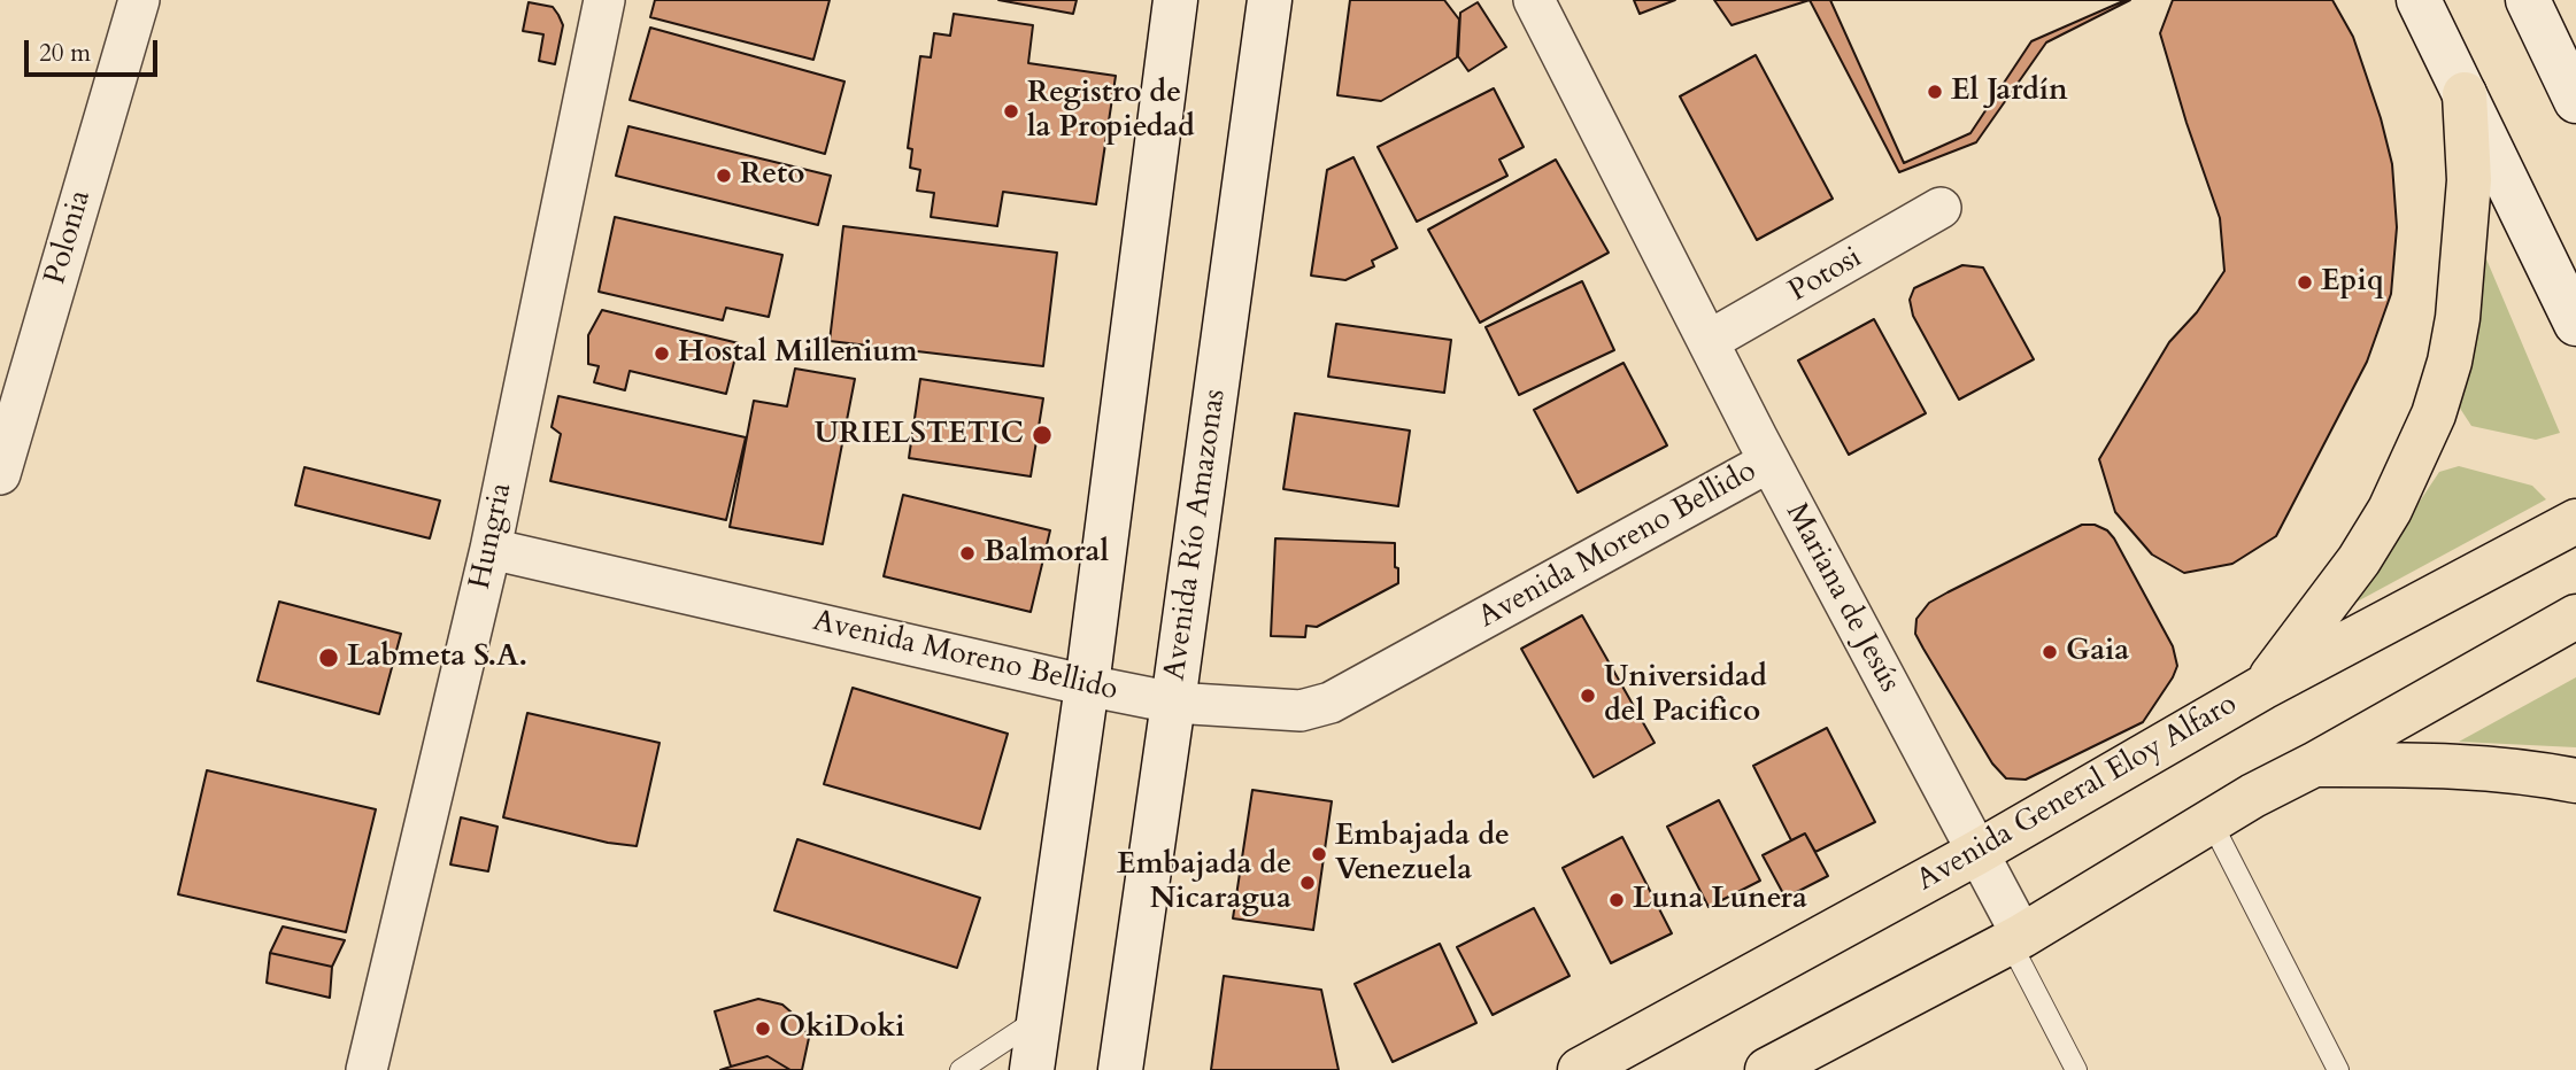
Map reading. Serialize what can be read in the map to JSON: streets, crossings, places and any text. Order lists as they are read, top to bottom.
{
  "streets": {
    "main road": ["Avenida Río Amazonas", "Avenida General Eloy Alfaro"],
    "street": [
      "Polonia",
      "Potosi",
      "Hungria",
      "Avenida Moreno Bellido",
      "Mariana de Jesús"
    ]
  },
  "crossings": [
    ["Potosi", "Mariana de Jesús"],
    ["Avenida Río Amazonas", "Avenida Moreno Bellido"],
    ["Hungria", "Avenida Moreno Bellido"],
    ["Avenida Moreno Bellido", "Mariana de Jesús"],
    ["Mariana de Jesús", "Avenida General Eloy Alfaro"]
  ],
  "places": [
    "El Jardín",
    "Registro de la Propiedad",
    "Reto",
    "Epiq",
    "Hostal Millenium",
    "URIELSTETIC",
    "Balmoral",
    "Gaia",
    "Labmeta S.A.",
    "Universidad del Pacifico",
    "Embajada de Venezuela",
    "Embajada de Nicaragua",
    "Luna Lunera",
    "OkiDoki"
  ],
  "scale_bar": "20 m"
}
